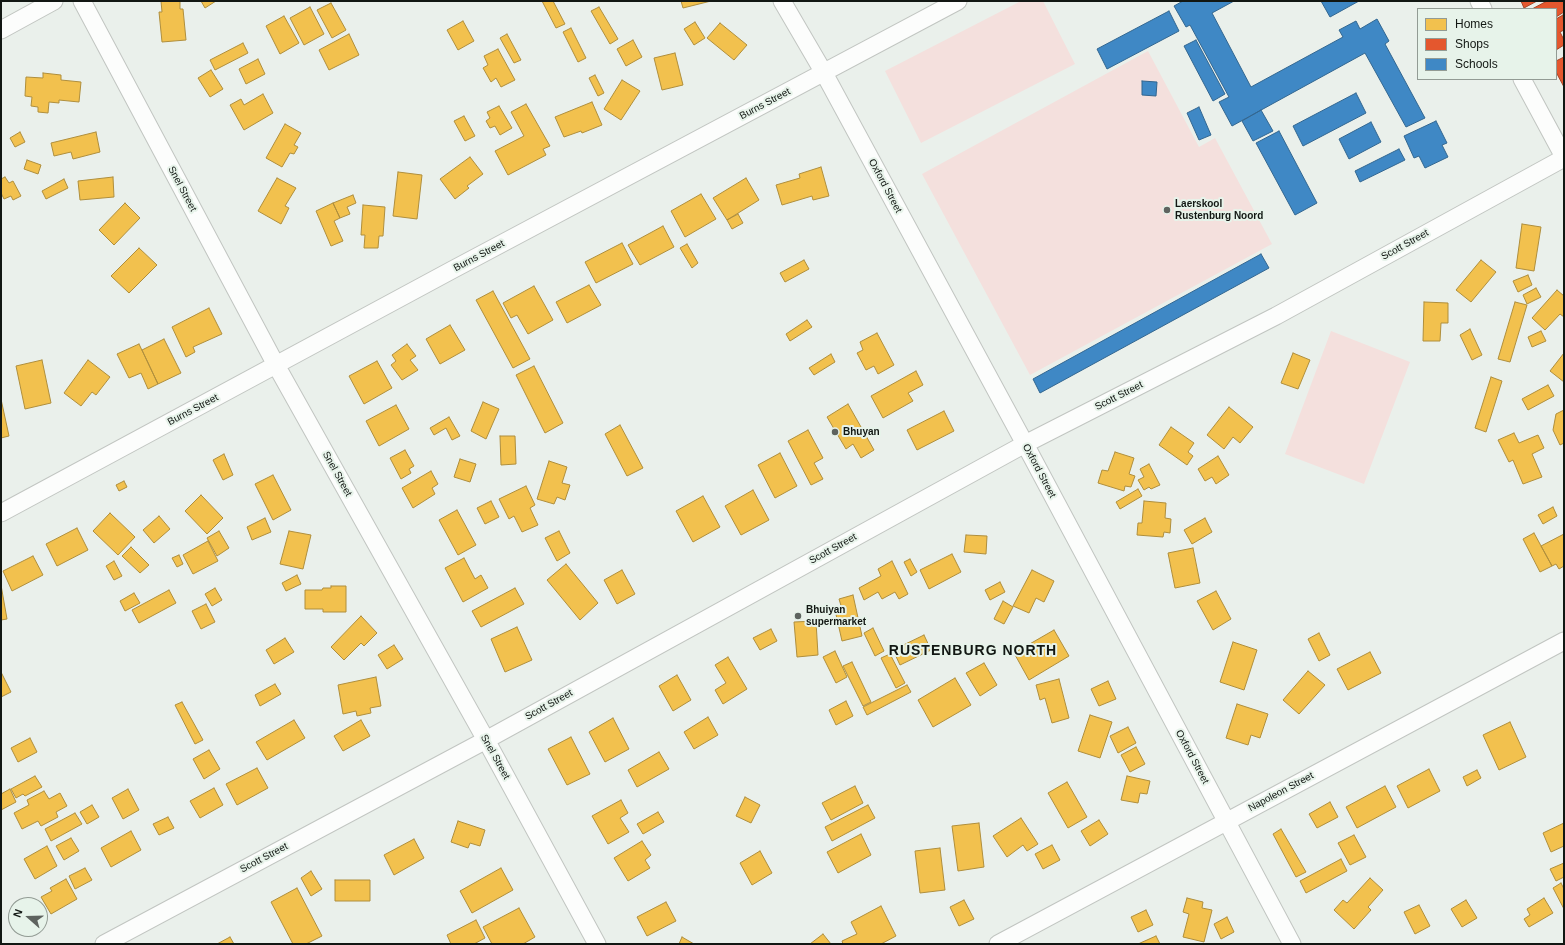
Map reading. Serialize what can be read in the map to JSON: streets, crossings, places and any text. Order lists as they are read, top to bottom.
{
  "streets": {
    "street": [
      "Burns Street",
      "Oxford Street",
      "Snel Street",
      "Scott Street",
      "Napoleon Street"
    ]
  },
  "crossings": [
    ["Burns Street", "Oxford Street"],
    ["Burns Street", "Snel Street"],
    ["Oxford Street", "Scott Street"],
    ["Oxford Street", "Napoleon Street"],
    ["Snel Street", "Scott Street"]
  ],
  "districts": ["RUSTENBURG NORTH"],
  "places": ["Laerskool Rustenburg Noord", "Bhuyan", "Bhuiyan supermarket"],
  "legend": ["Homes", "Shops", "Schools"],
  "north": "left"
}
